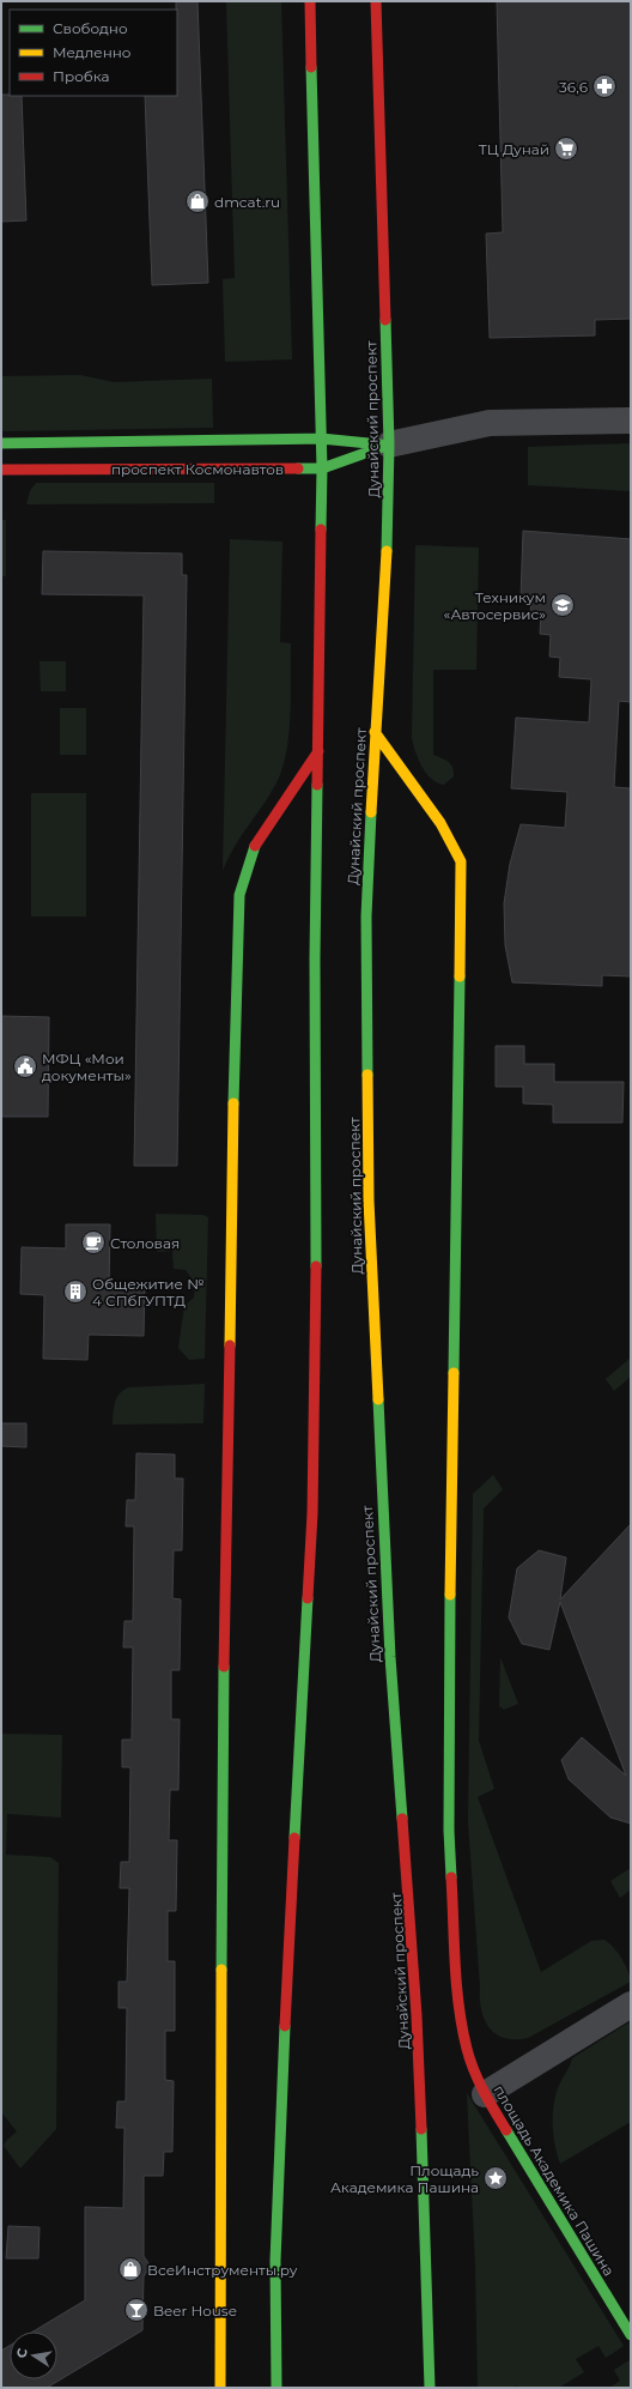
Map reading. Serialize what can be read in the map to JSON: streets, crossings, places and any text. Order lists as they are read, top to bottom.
{
  "streets": {
    "main road": ["Дунайский проспект", "проспект Космонавтов", "площадь Академика Пашина"]
  },
  "crossings": [
    ["Дунайский проспект", "проспект Космонавтов"],
    ["Дунайский проспект", "площадь Академика Пашина"]
  ],
  "places": {
    "pharmacy": ["36,6"],
    "supermarket": ["ТЦ Дунай"],
    "shop": ["dmcat.ru", "ВсеИнструменты.ру"],
    "school or university": ["Техникум «Автосервис»"],
    "public building": ["МФЦ «Мои документы»"],
    "cafe": ["Столовая"],
    "building": ["Общежитие № 4 СПбГУПТД"],
    "place": ["Площадь Академика Пашина"],
    "bar": ["Beer House"]
  },
  "legend": ["Свободно", "Медленно", "Пробка"],
  "north": "left"
}
